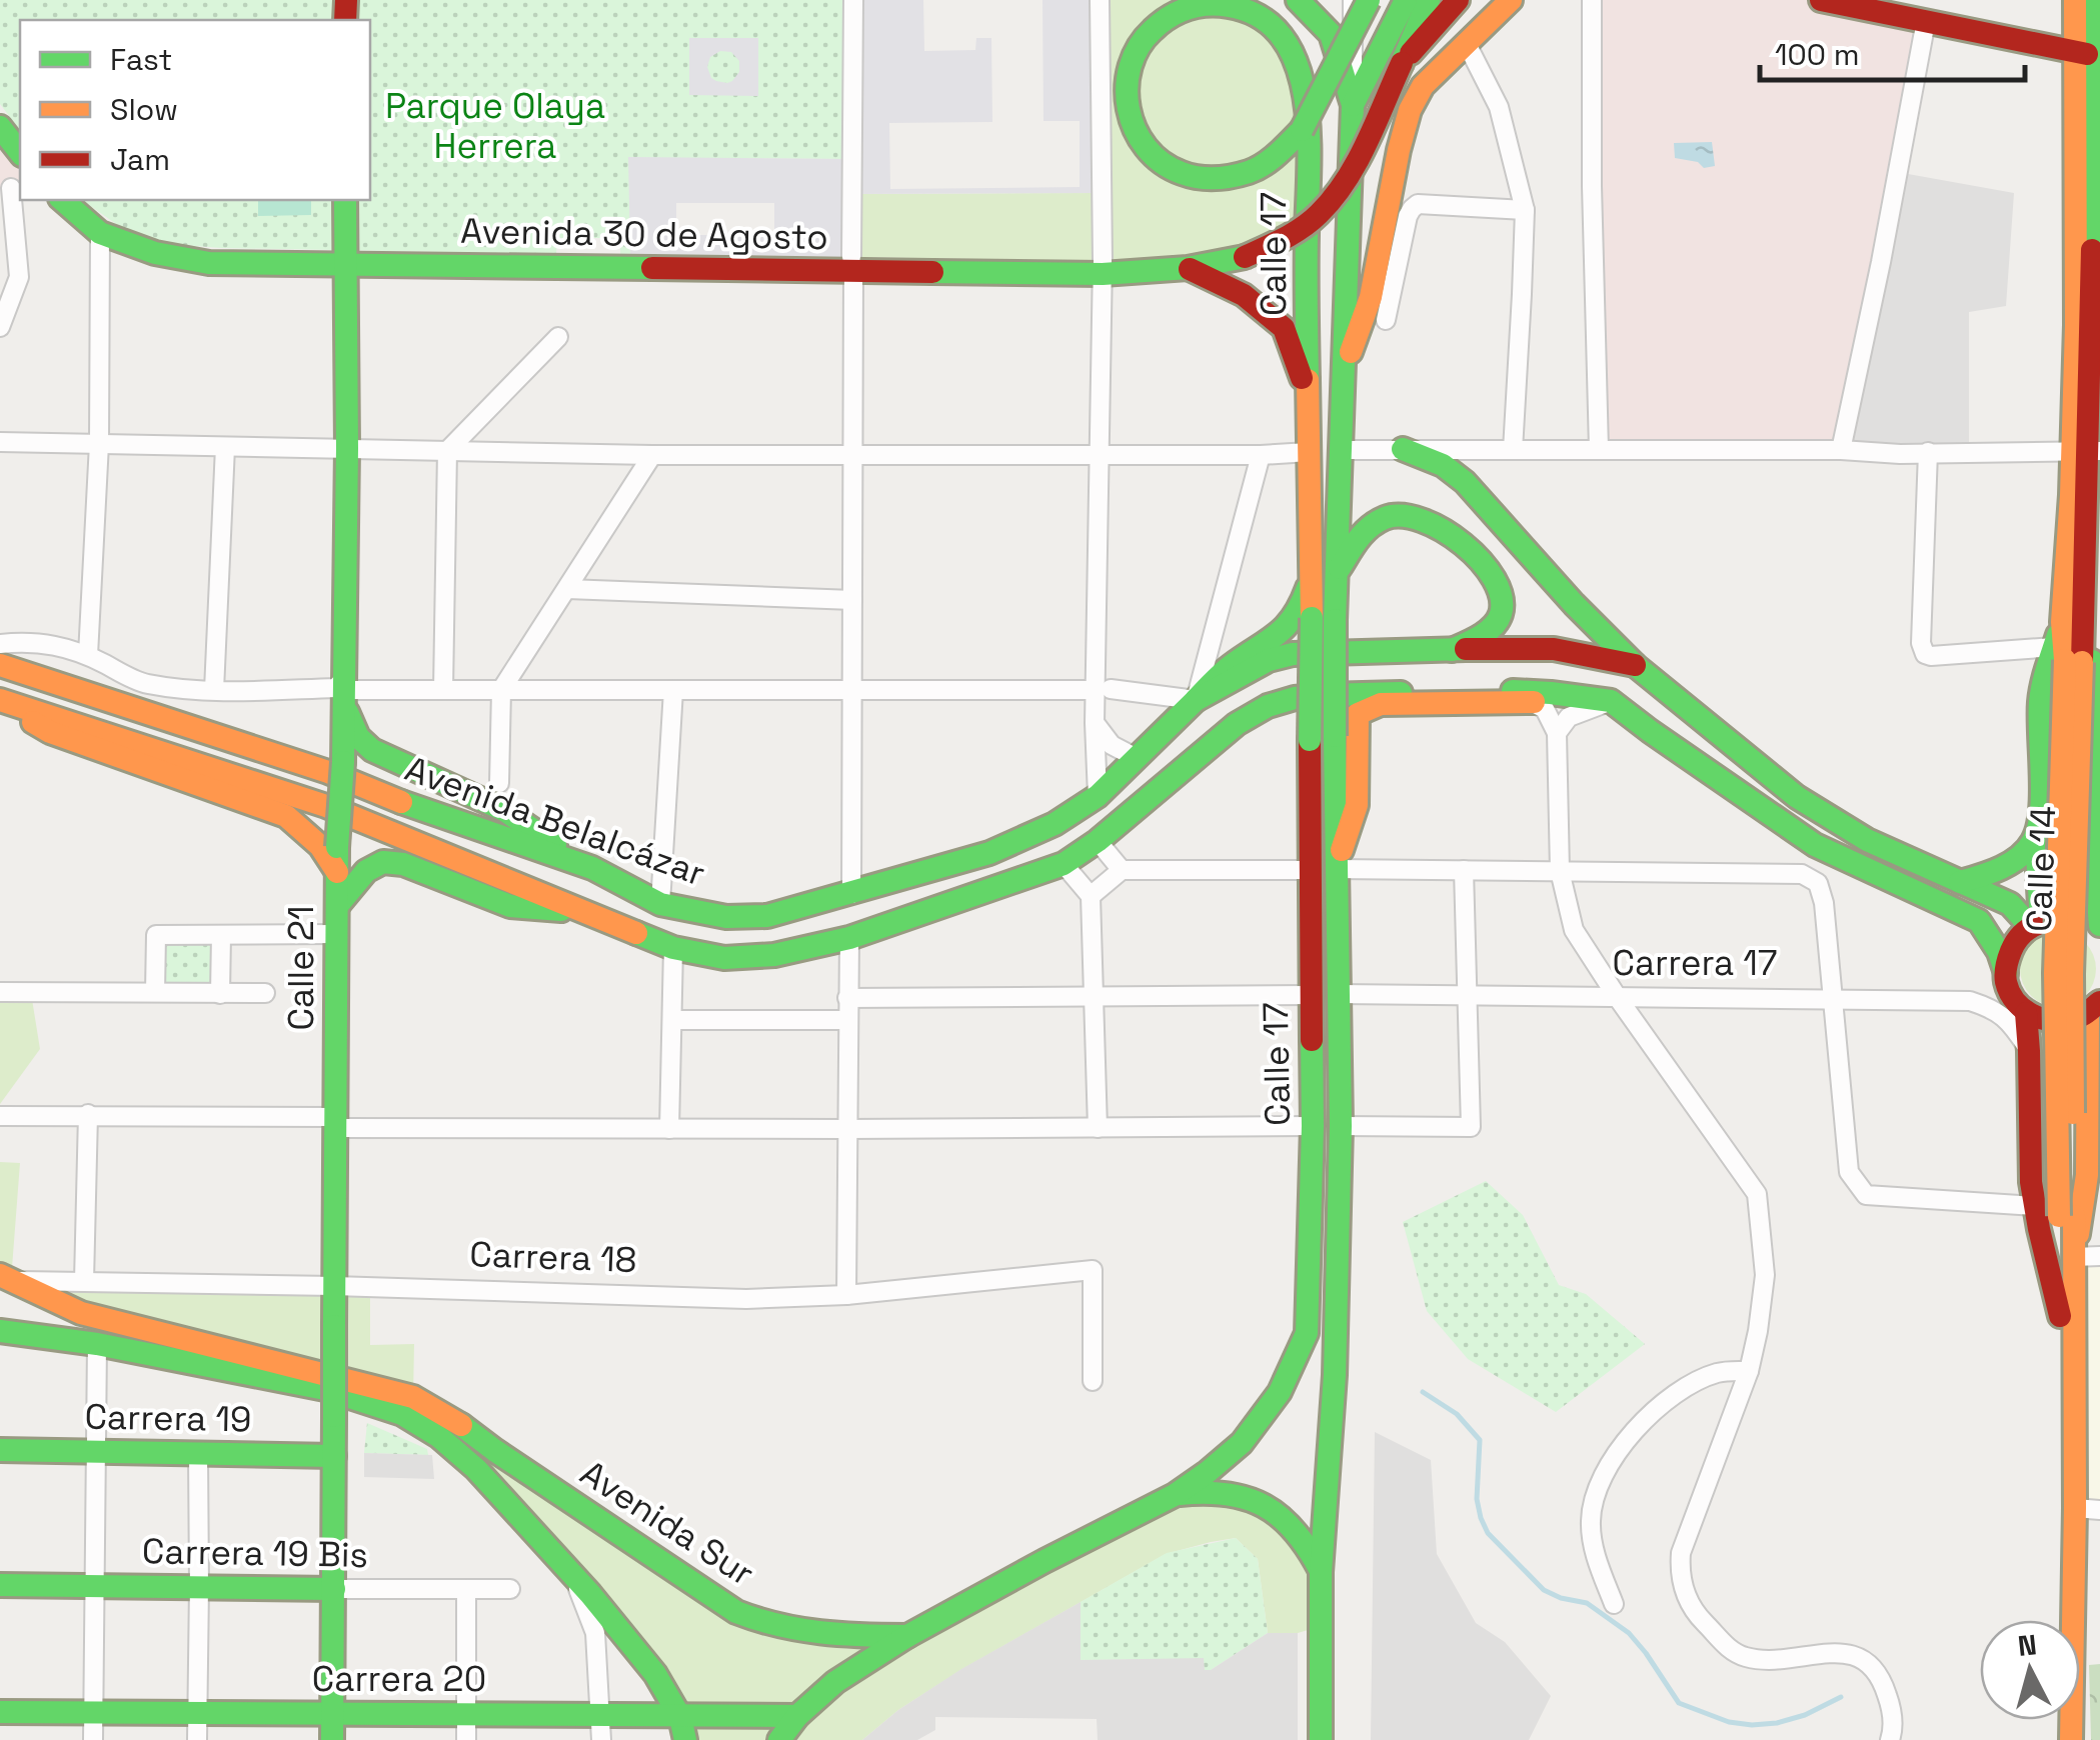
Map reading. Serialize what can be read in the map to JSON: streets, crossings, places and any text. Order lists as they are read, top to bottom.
{
  "streets": {
    "main road": [
      "Avenida 30 de Agosto",
      "Calle 17",
      "Avenida Belalcázar",
      "Calle 14",
      "Calle 21",
      "Carrera 18",
      "Carrera 19",
      "Avenida Sur",
      "Carrera 19 Bis",
      "Carrera 20"
    ],
    "street": ["Carrera 17"]
  },
  "crossings": [
    ["Avenida 30 de Agosto", "Calle 21"],
    ["Calle 17", "Carrera 17"],
    ["Calle 17", "Avenida Sur"],
    ["Calle 17", "Carrera 20"],
    ["Calle 21", "Carrera 18"],
    ["Calle 21", "Carrera 19"],
    ["Calle 21", "Carrera 19 Bis"],
    ["Calle 21", "Carrera 20"],
    ["Carrera 18", "Avenida Sur"]
  ],
  "parks": ["Parque Olaya Herrera"],
  "legend": ["Fast", "Slow", "Jam"],
  "scale_bar": "100 m",
  "north": "top"
}
